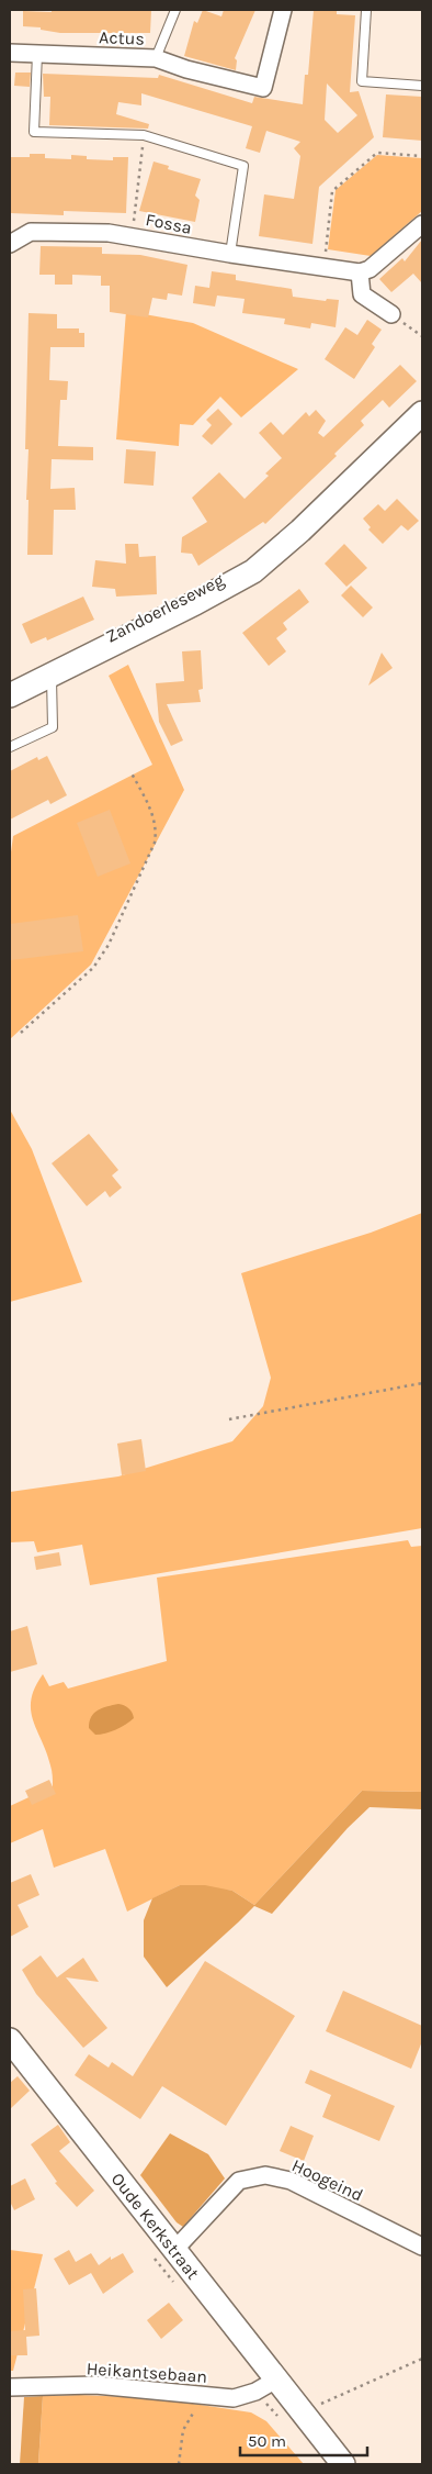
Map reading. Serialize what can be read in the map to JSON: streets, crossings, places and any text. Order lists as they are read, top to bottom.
{
  "streets": {
    "street": [
      "Actus",
      "Fossa",
      "Zandoerleseweg",
      "Hoogeind",
      "Oude Kerkstraat",
      "Heikantsebaan"
    ]
  },
  "crossings": [
    ["Hoogeind", "Oude Kerkstraat"],
    ["Oude Kerkstraat", "Heikantsebaan"]
  ],
  "scale_bar": "50 m"
}
